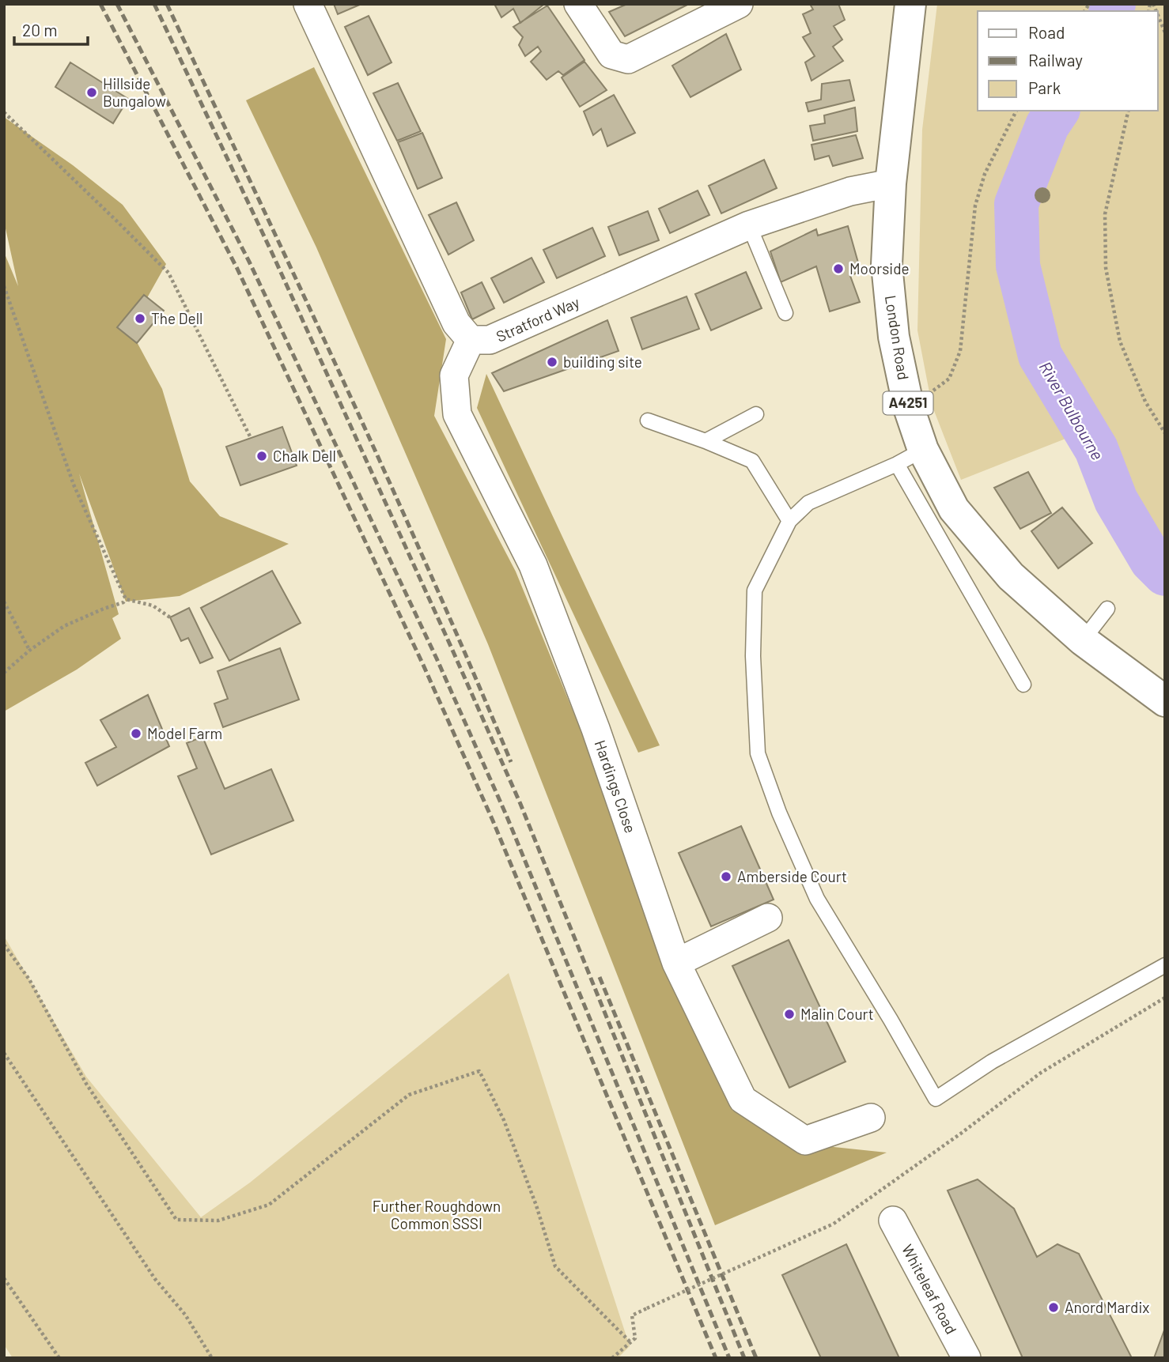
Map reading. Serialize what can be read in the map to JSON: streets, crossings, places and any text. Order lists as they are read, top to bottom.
{
  "streets": {
    "main road": ["London Road", "A4251"],
    "street": ["Stratford Way", "Hardings Close", "Whiteleaf Road"]
  },
  "crossings": [
    ["Stratford Way", "London Road"],
    ["Stratford Way", "Hardings Close"]
  ],
  "water": ["River Bulbourne"],
  "parks": ["Further Roughdown Common SSSI"],
  "places": [
    "Hillside Bungalow",
    "Moorside",
    "The Dell",
    "building site",
    "Chalk Dell",
    "Model Farm",
    "Amberside Court",
    "Malin Court",
    "Anord Mardix"
  ],
  "legend": ["Road", "Railway", "Park"],
  "scale_bar": "20 m"
}
